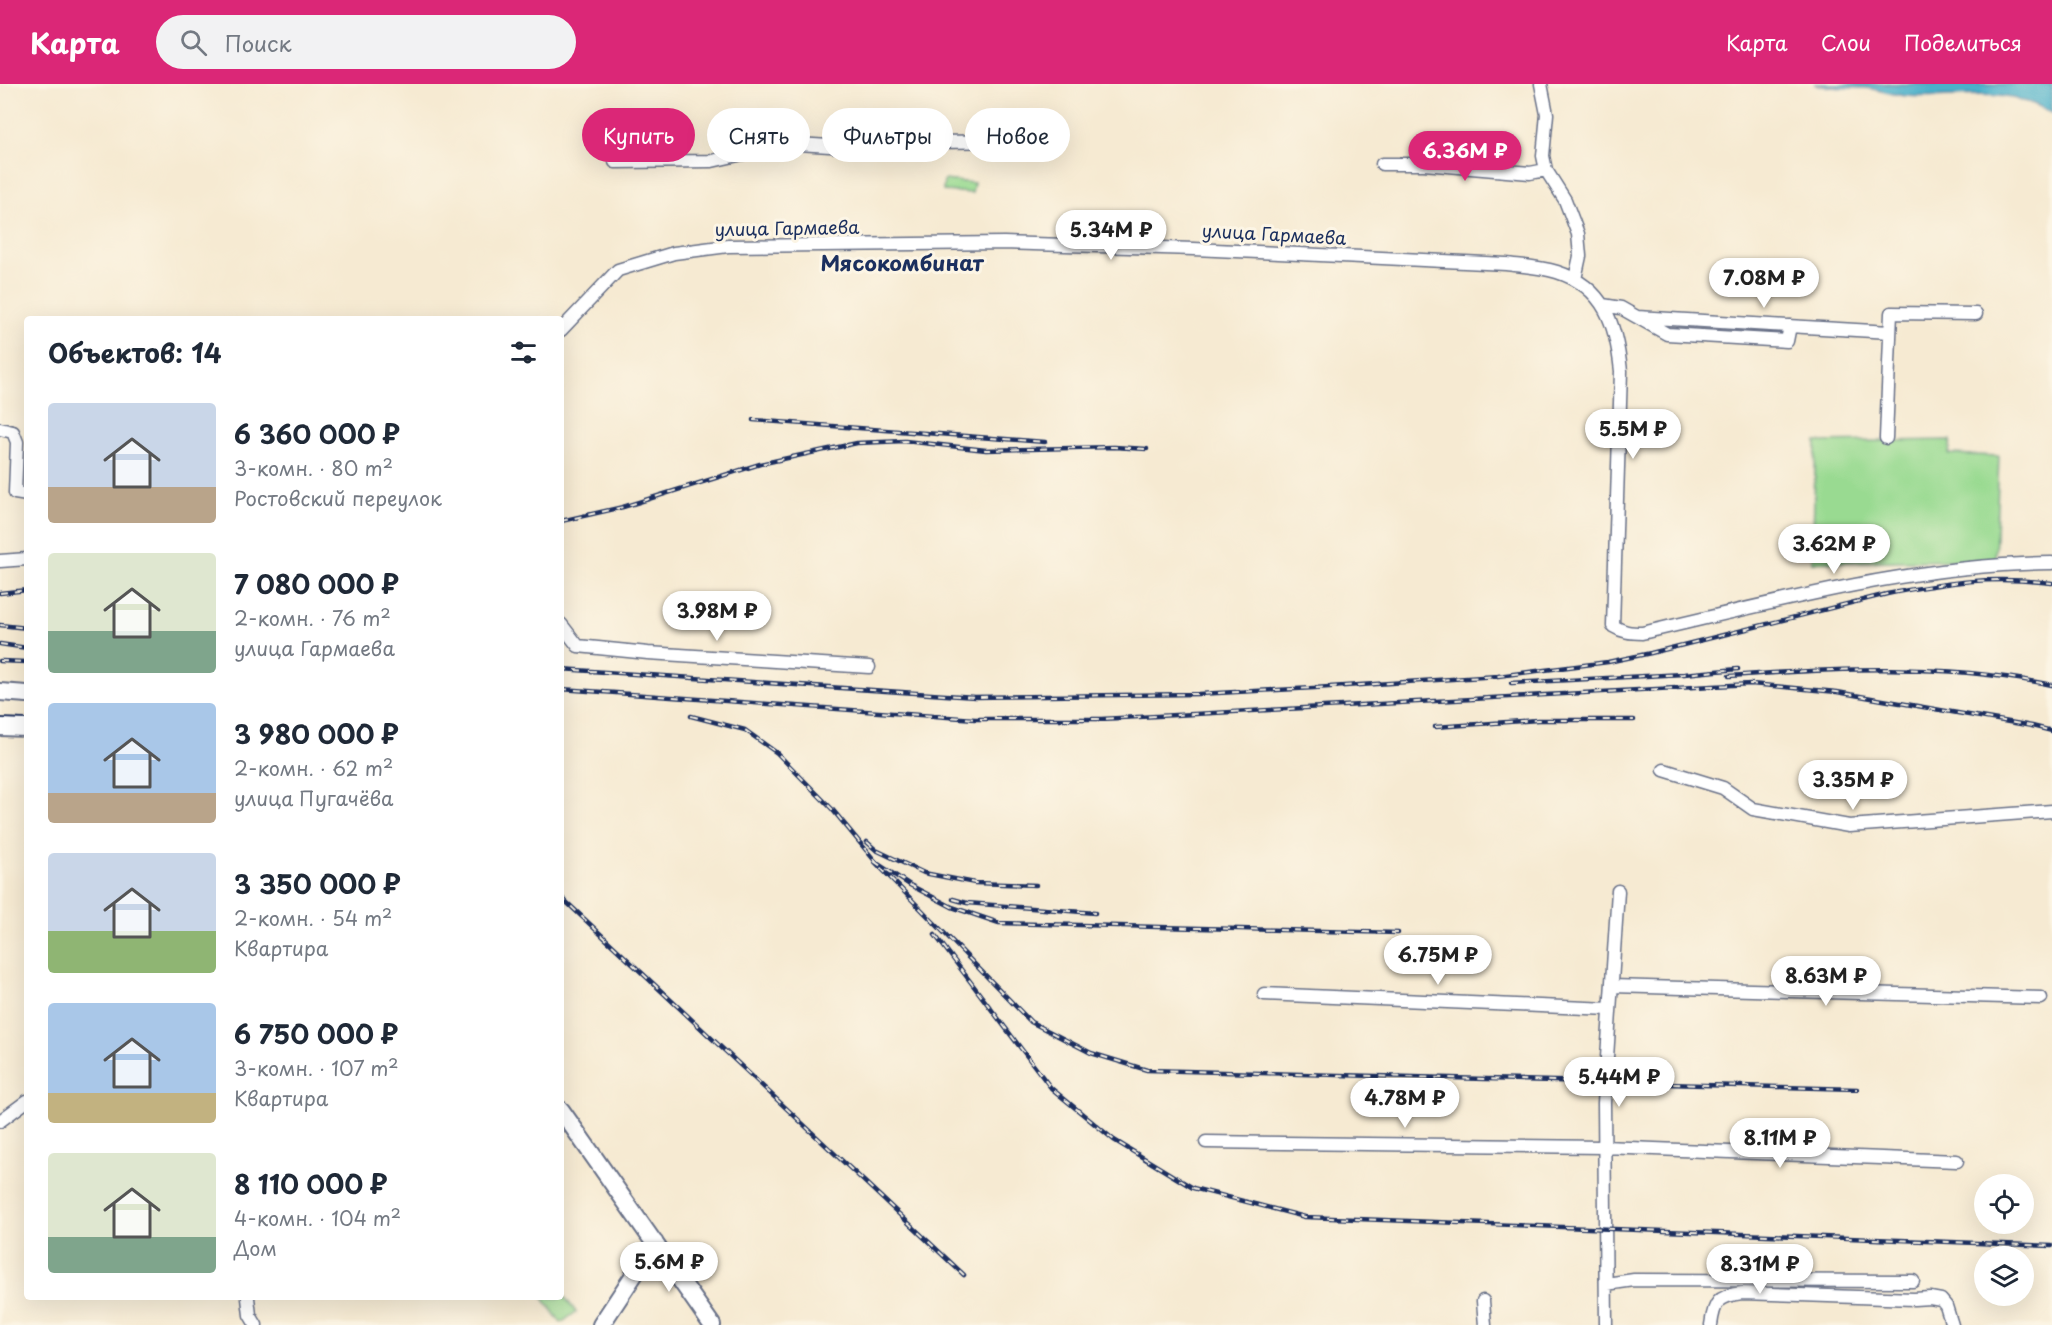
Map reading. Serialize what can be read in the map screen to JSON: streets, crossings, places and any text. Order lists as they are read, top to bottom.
{
  "streets": {
    "street": ["улица Гармаева"]
  },
  "districts": ["Мясокомбинат"],
  "page": {
    "header": "Карта",
    "search": "Поиск",
    "nav": ["Карта", "Слои", "Поделиться"],
    "chip": [
      "Купить",
      "Снять",
      "Фильтры",
      "Новое"
    ],
    "price": [
      "6.36M ₽",
      "5.34M ₽",
      "7.08M ₽",
      "5.5M ₽",
      "3.62M ₽",
      "3.98M ₽",
      "3.35M ₽",
      "6.75M ₽",
      "8.63M ₽",
      "5.44M ₽",
      "4.78M ₽",
      "8.11M ₽",
      "5.6M ₽",
      "8.31M ₽"
    ],
    "heading": "Объектов: 14",
    "list": [
      {
        "name": "6 360 000 ₽",
        "note": "3-комн. · 80 m² · Ростовский переулок"
      },
      {
        "name": "7 080 000 ₽",
        "note": "2-комн. · 76 m² · улица Гармаева"
      },
      {
        "name": "3 980 000 ₽",
        "note": "2-комн. · 62 m² · улица Пугачёва"
      },
      {
        "name": "3 350 000 ₽",
        "note": "2-комн. · 54 m² · Квартира"
      },
      {
        "name": "6 750 000 ₽",
        "note": "3-комн. · 107 m² · Квартира"
      },
      {
        "name": "8 110 000 ₽",
        "note": "4-комн. · 104 m² · Дом"
      }
    ]
  }
}
